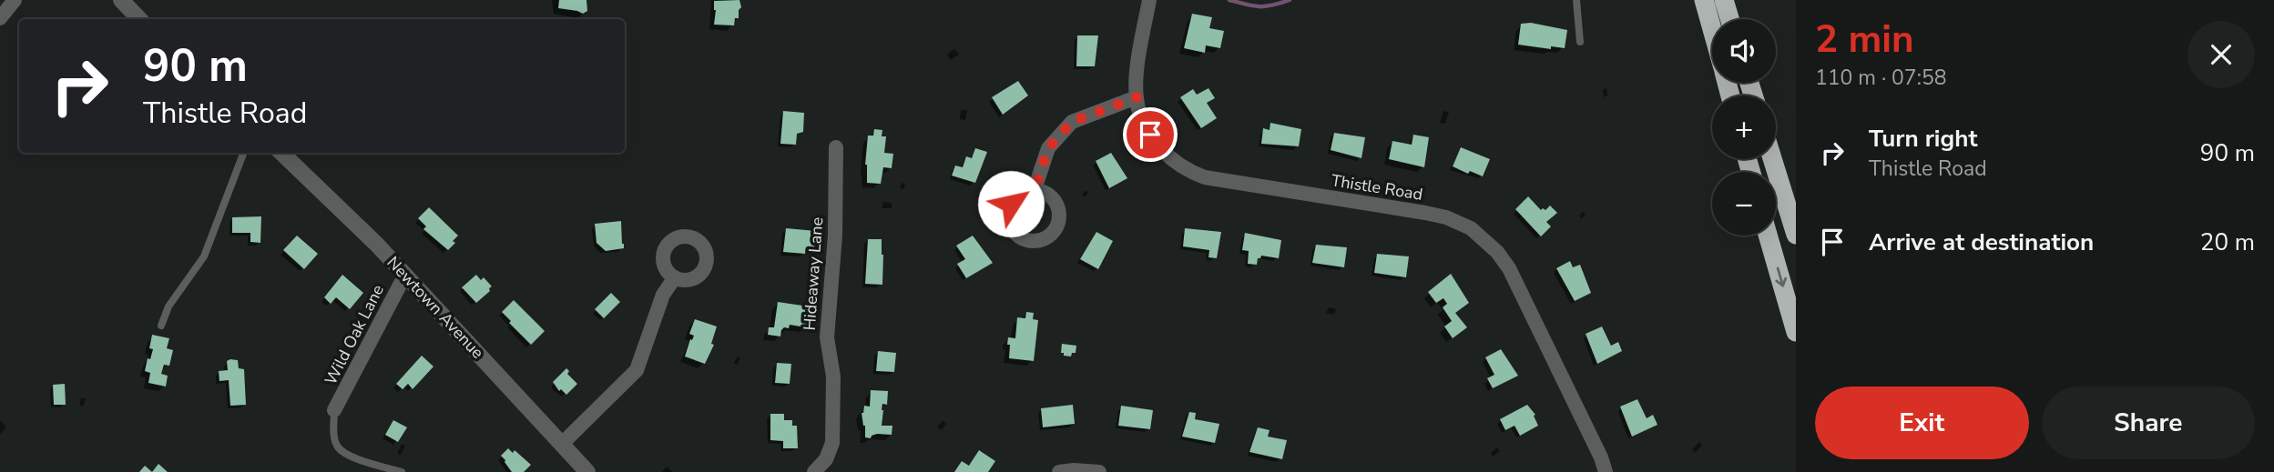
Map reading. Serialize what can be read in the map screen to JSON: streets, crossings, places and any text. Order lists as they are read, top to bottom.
{
  "streets": {
    "street": [
      "Thistle Road",
      "Hideaway Lane",
      "Newtown Avenue",
      "Wild Oak Lane"
    ]
  },
  "crossings": [
    ["Newtown Avenue", "Wild Oak Lane"]
  ],
  "page": {
    "heading": ["2 min", "110 m · 07:58"],
    "map_buttons": ["+", "−"],
    "turn": ["90 m", "Thistle Road"],
    "list": [
      {
        "name": "Turn right",
        "note": "Thistle Road",
        "value": "90 m"
      },
      {
        "name": "Arrive at destination",
        "value": "20 m"
      }
    ],
    "buttons": ["Exit", "Share"]
  }
}
